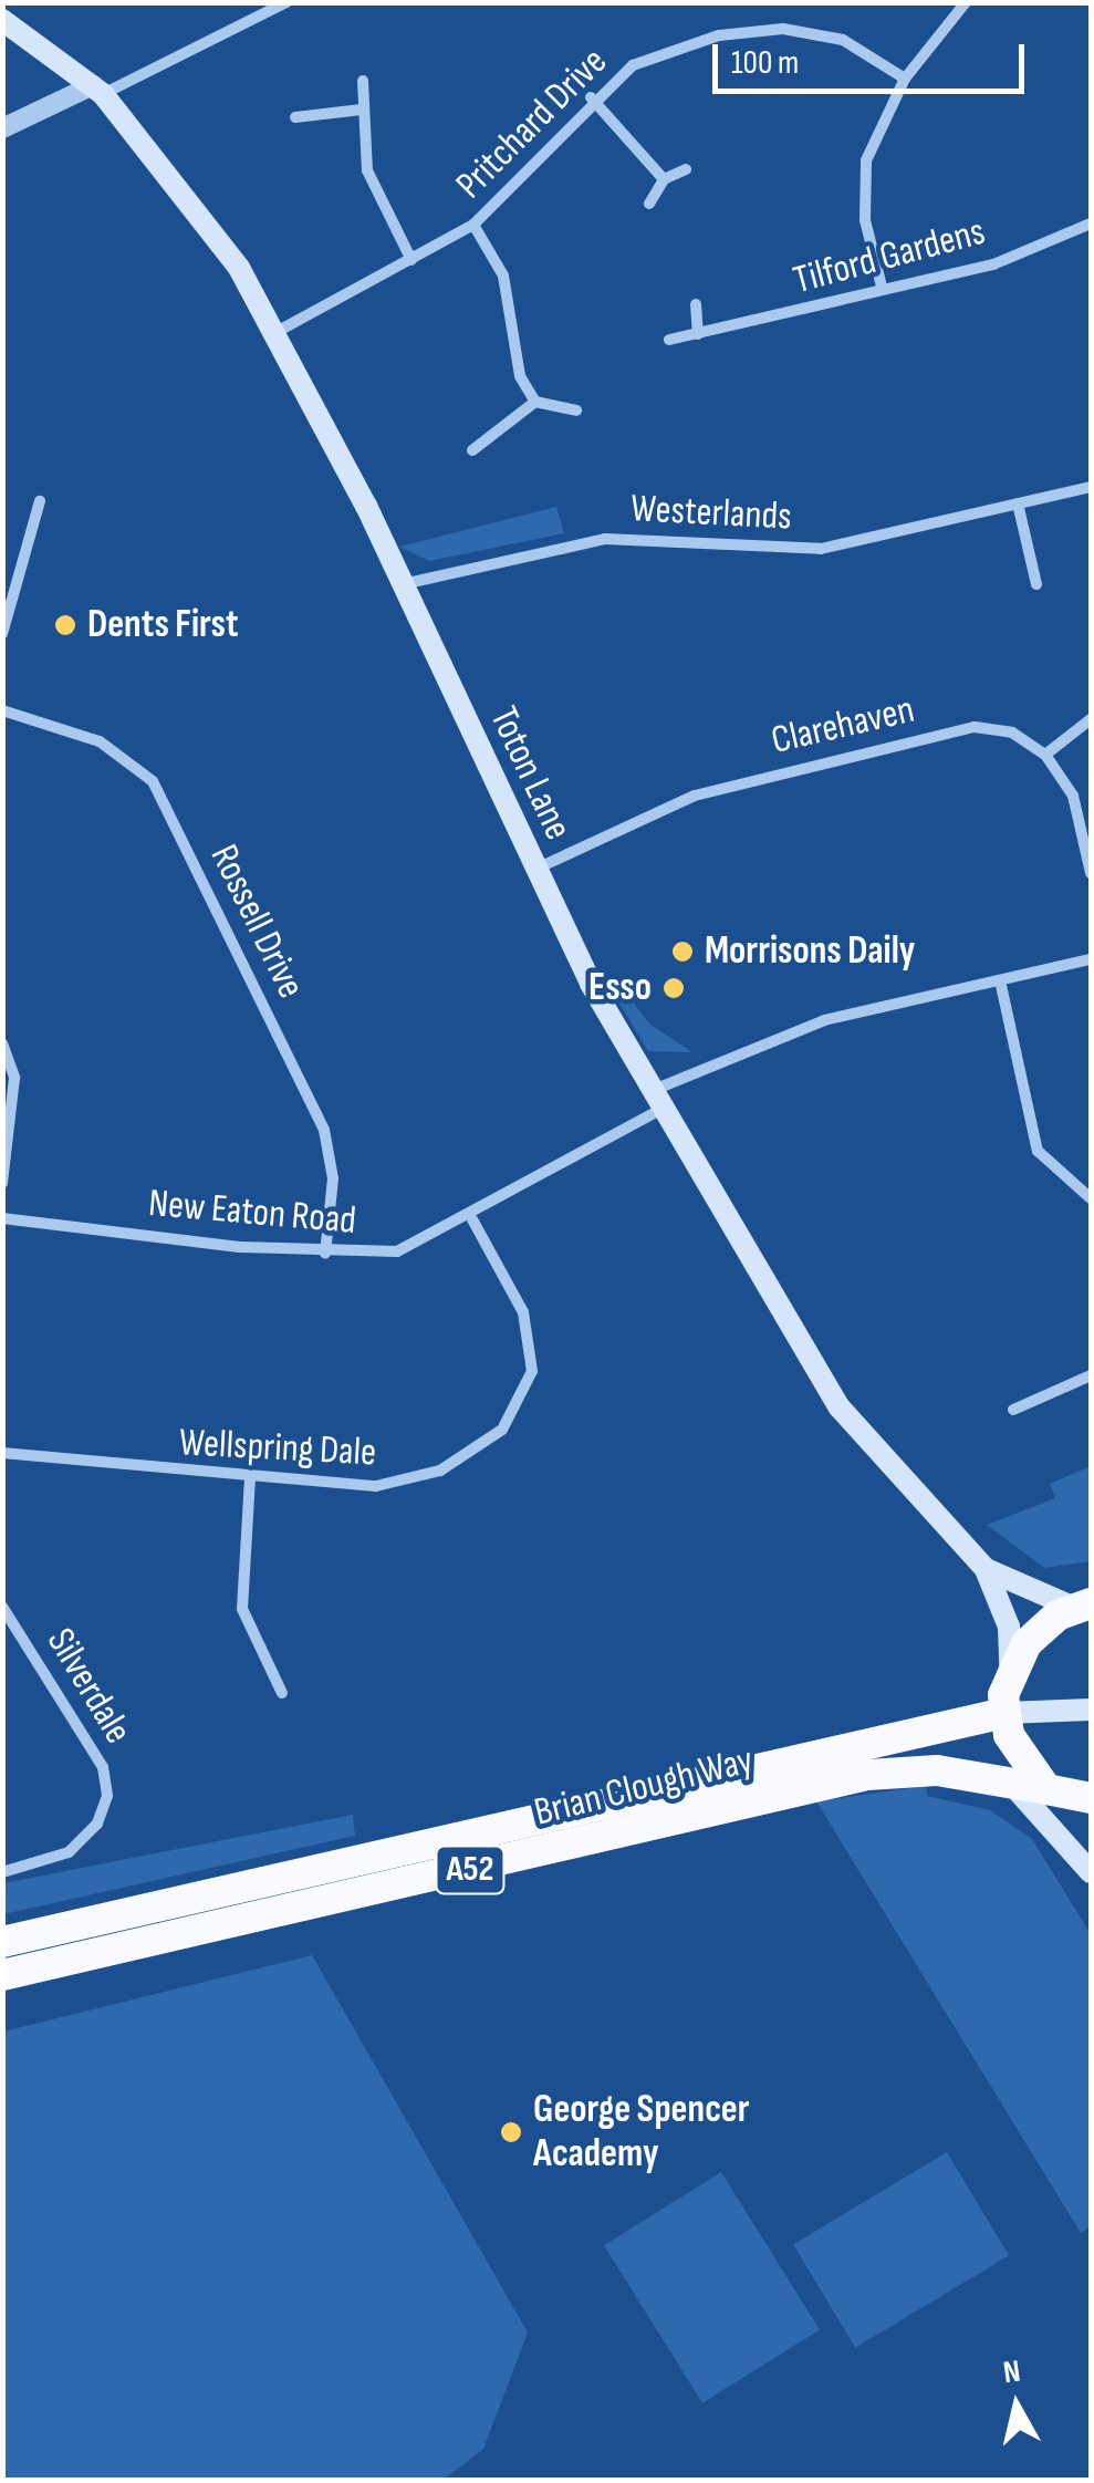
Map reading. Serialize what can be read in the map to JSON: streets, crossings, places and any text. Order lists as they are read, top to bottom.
{
  "streets": {
    "highway": ["Brian Clough Way", "A52"],
    "main road": ["Toton Lane"],
    "street": [
      "Pritchard Drive",
      "Tilford Gardens",
      "Westerlands",
      "Clarehaven",
      "Rossell Drive",
      "New Eaton Road",
      "Wellspring Dale",
      "Silverdale"
    ]
  },
  "crossings": [
    ["Pritchard Drive", "Toton Lane"],
    ["Westerlands", "Toton Lane"],
    ["Clarehaven", "Toton Lane"],
    ["Toton Lane", "New Eaton Road"],
    ["Rossell Drive", "New Eaton Road"],
    ["New Eaton Road", "Wellspring Dale"]
  ],
  "places": [
    "Dents First",
    "Morrisons Daily",
    "Esso",
    "George Spencer Academy"
  ],
  "scale_bar": "100 m",
  "north": "top"
}
